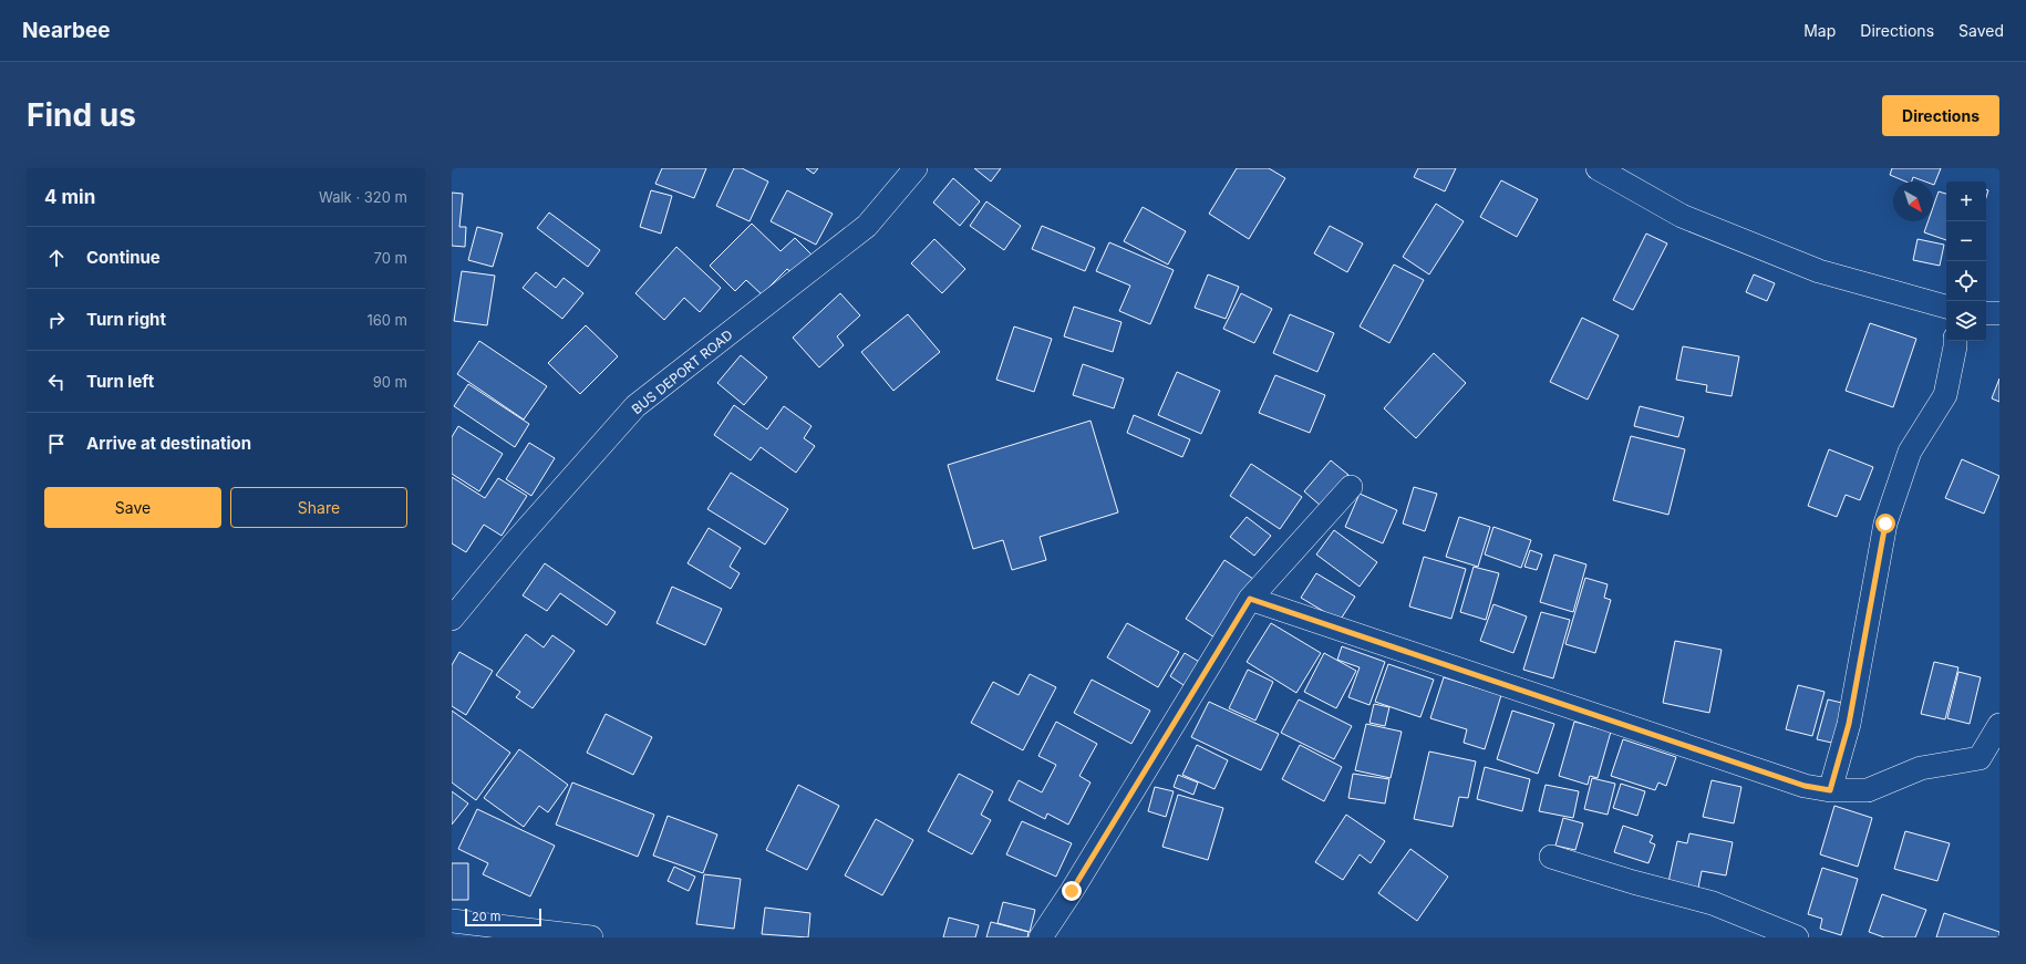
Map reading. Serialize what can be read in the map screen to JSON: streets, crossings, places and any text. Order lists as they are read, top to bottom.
{
  "streets": {
    "street": ["BUS DEPORT ROAD"]
  },
  "scale_bar": "20 m",
  "north": "bottom right",
  "page": {
    "header": "Nearbee",
    "nav": ["Map", "Directions", "Saved"],
    "buttons": [
      "Directions",
      ["Save", "Share"]
    ],
    "title": "Find us",
    "heading": ["4 min", "Walk · 320 m"],
    "map_buttons": ["+", "−"],
    "list": [
      ["Continue", "70 m"],
      ["Turn right", "160 m"],
      ["Turn left", "90 m"],
      "Arrive at destination"
    ],
    "scale": "20 m"
  }
}
